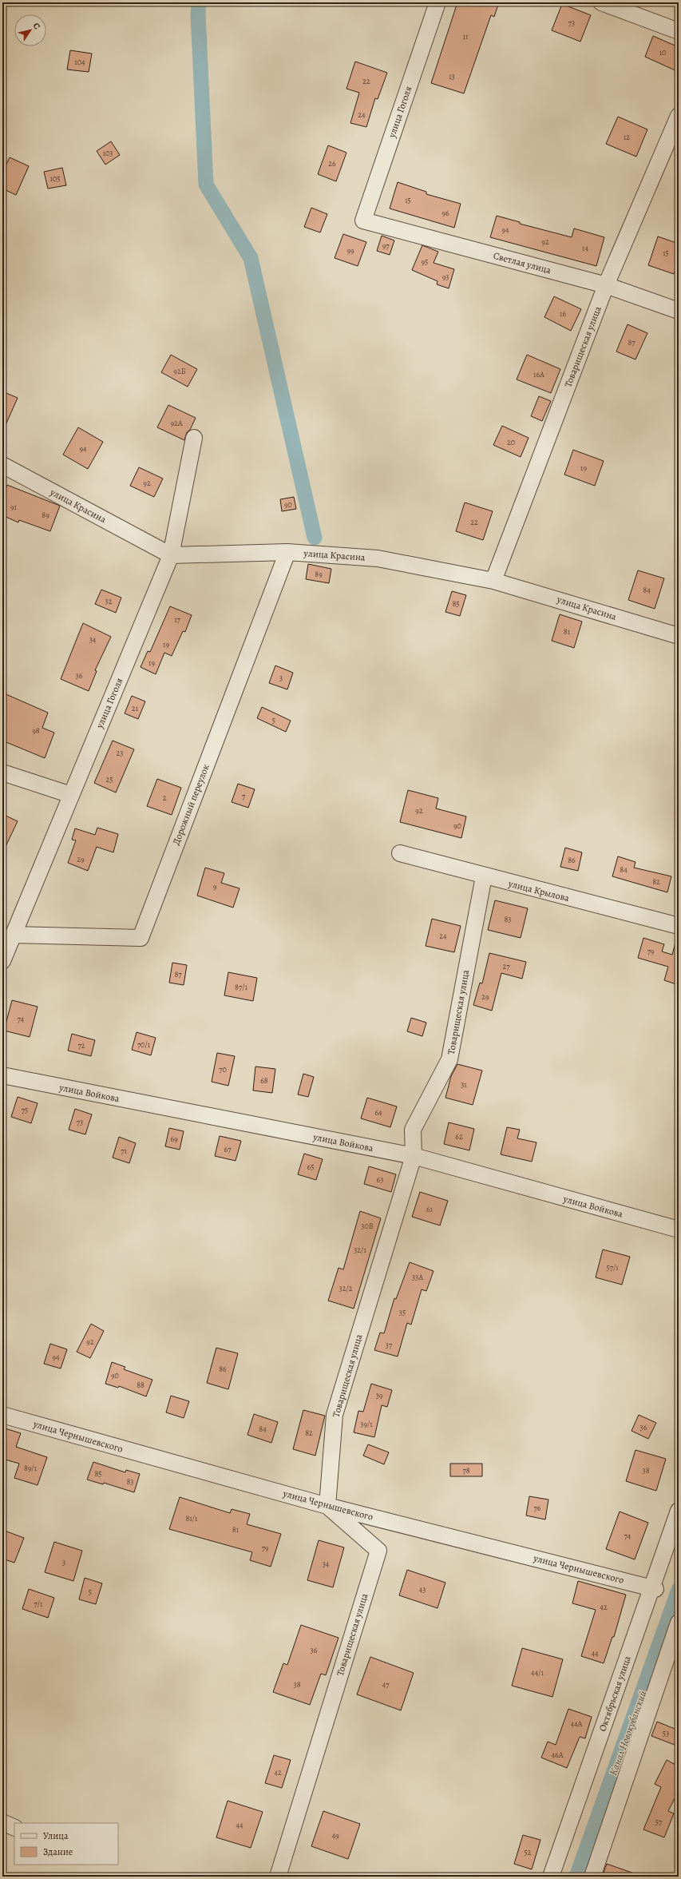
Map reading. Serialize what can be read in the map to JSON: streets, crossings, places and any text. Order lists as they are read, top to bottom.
{
  "streets": {
    "street": [
      "улица Гоголя",
      "Светлая улица",
      "Товарищеская улица",
      "улица Красина",
      "Дорожный переулок",
      "улица Крылова",
      "улица Войкова",
      "улица Чернышевского",
      "Октябрьская улица"
    ]
  },
  "crossings": [
    ["улица Гоголя", "Светлая улица"],
    ["улица Гоголя", "улица Красина"],
    ["улица Гоголя", "Дорожный переулок"],
    ["Светлая улица", "Товарищеская улица"],
    ["Товарищеская улица", "улица Красина"],
    ["Товарищеская улица", "улица Крылова"],
    ["Товарищеская улица", "улица Войкова"],
    ["Товарищеская улица", "улица Чернышевского"],
    ["улица Красина", "Дорожный переулок"],
    ["улица Чернышевского", "Октябрьская улица"]
  ],
  "water": ["Канал Новокубанский"],
  "house_numbers": [
    "73",
    "11",
    "10",
    "104",
    "13",
    "22",
    "24",
    "12",
    "103",
    "26",
    "105",
    "15",
    "96",
    "94",
    "92",
    "97",
    "14",
    "99",
    "15",
    "95",
    "93",
    "16",
    "87",
    "92Б",
    "16А",
    "92А",
    "20",
    "94",
    "19",
    "92",
    "90",
    "91",
    "89",
    "22",
    "89",
    "84",
    "32",
    "85",
    "17",
    "81",
    "34",
    "19",
    "19",
    "36",
    "3",
    "21",
    "5",
    "98",
    "23",
    "25",
    "7",
    "2",
    "92",
    "90",
    "29",
    "86",
    "84",
    "82",
    "9",
    "83",
    "24",
    "79",
    "27",
    "87",
    "87/1",
    "29",
    "74",
    "70/1",
    "72",
    "70",
    "68",
    "31",
    "75",
    "64",
    "73",
    "62",
    "69",
    "67",
    "71",
    "65",
    "63",
    "61",
    "30В",
    "32/1",
    "57/1",
    "33А",
    "32/2",
    "35",
    "92",
    "37",
    "94",
    "86",
    "90",
    "88",
    "39",
    "39/1",
    "36",
    "84",
    "82",
    "89/1",
    "78",
    "38",
    "85",
    "83",
    "76",
    "81/1",
    "81",
    "74",
    "79",
    "3",
    "34",
    "43",
    "5",
    "7/1",
    "42",
    "36",
    "44",
    "44/1",
    "38",
    "47",
    "44А",
    "53",
    "46А",
    "42",
    "57",
    "44",
    "49",
    "52"
  ],
  "legend": ["Улица", "Здание"],
  "north": "top right"
}
